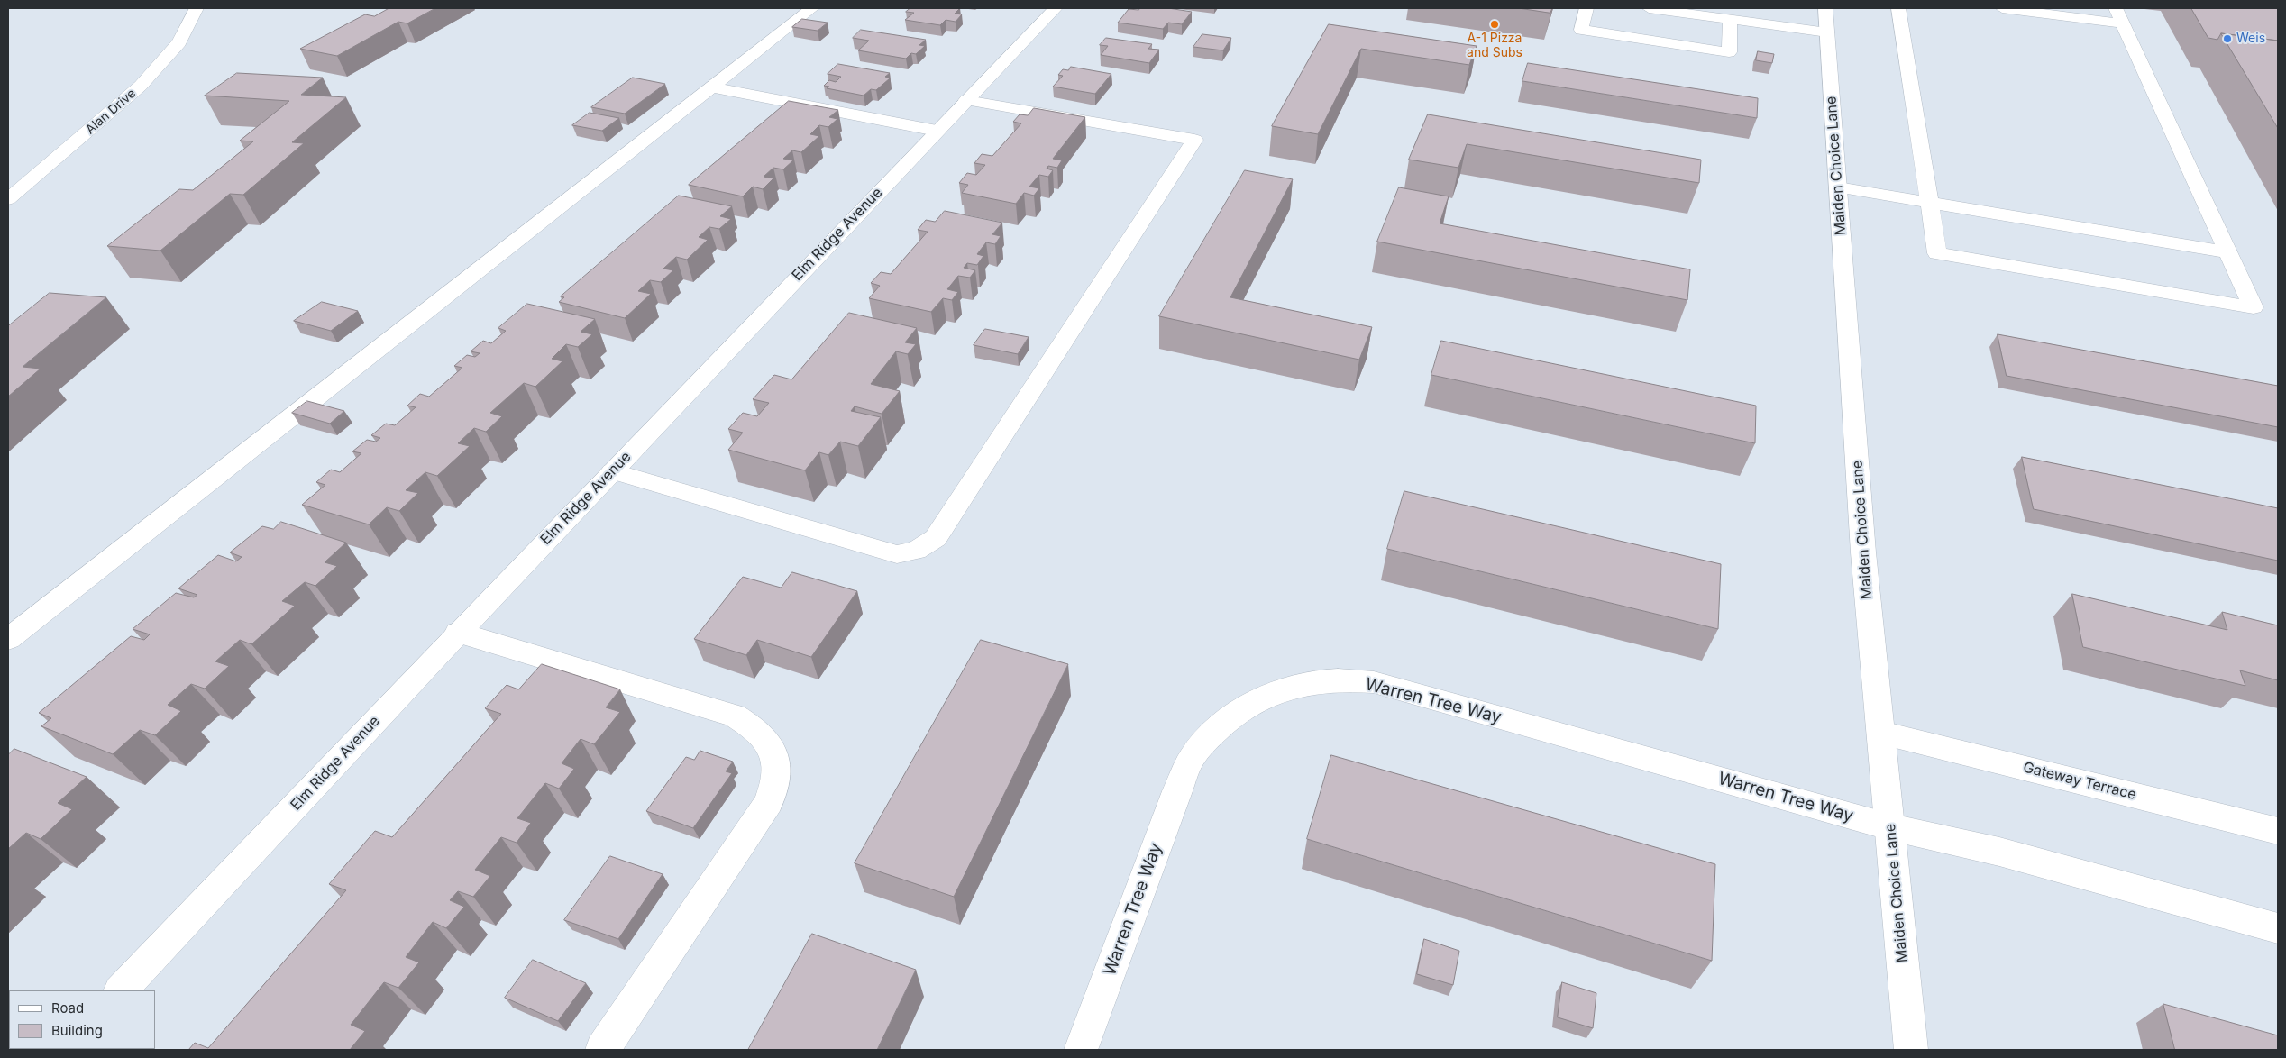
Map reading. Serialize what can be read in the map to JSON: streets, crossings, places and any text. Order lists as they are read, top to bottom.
{
  "streets": {
    "street": [
      "Alan Drive",
      "Maiden Choice Lane",
      "Elm Ridge Avenue",
      "Warren Tree Way",
      "Gateway Terrace"
    ]
  },
  "crossings": [
    ["Maiden Choice Lane", "Warren Tree Way"],
    ["Maiden Choice Lane", "Gateway Terrace"]
  ],
  "places": ["A-1 Pizza and Subs", "Weis"],
  "legend": ["Road", "Building"]
}
